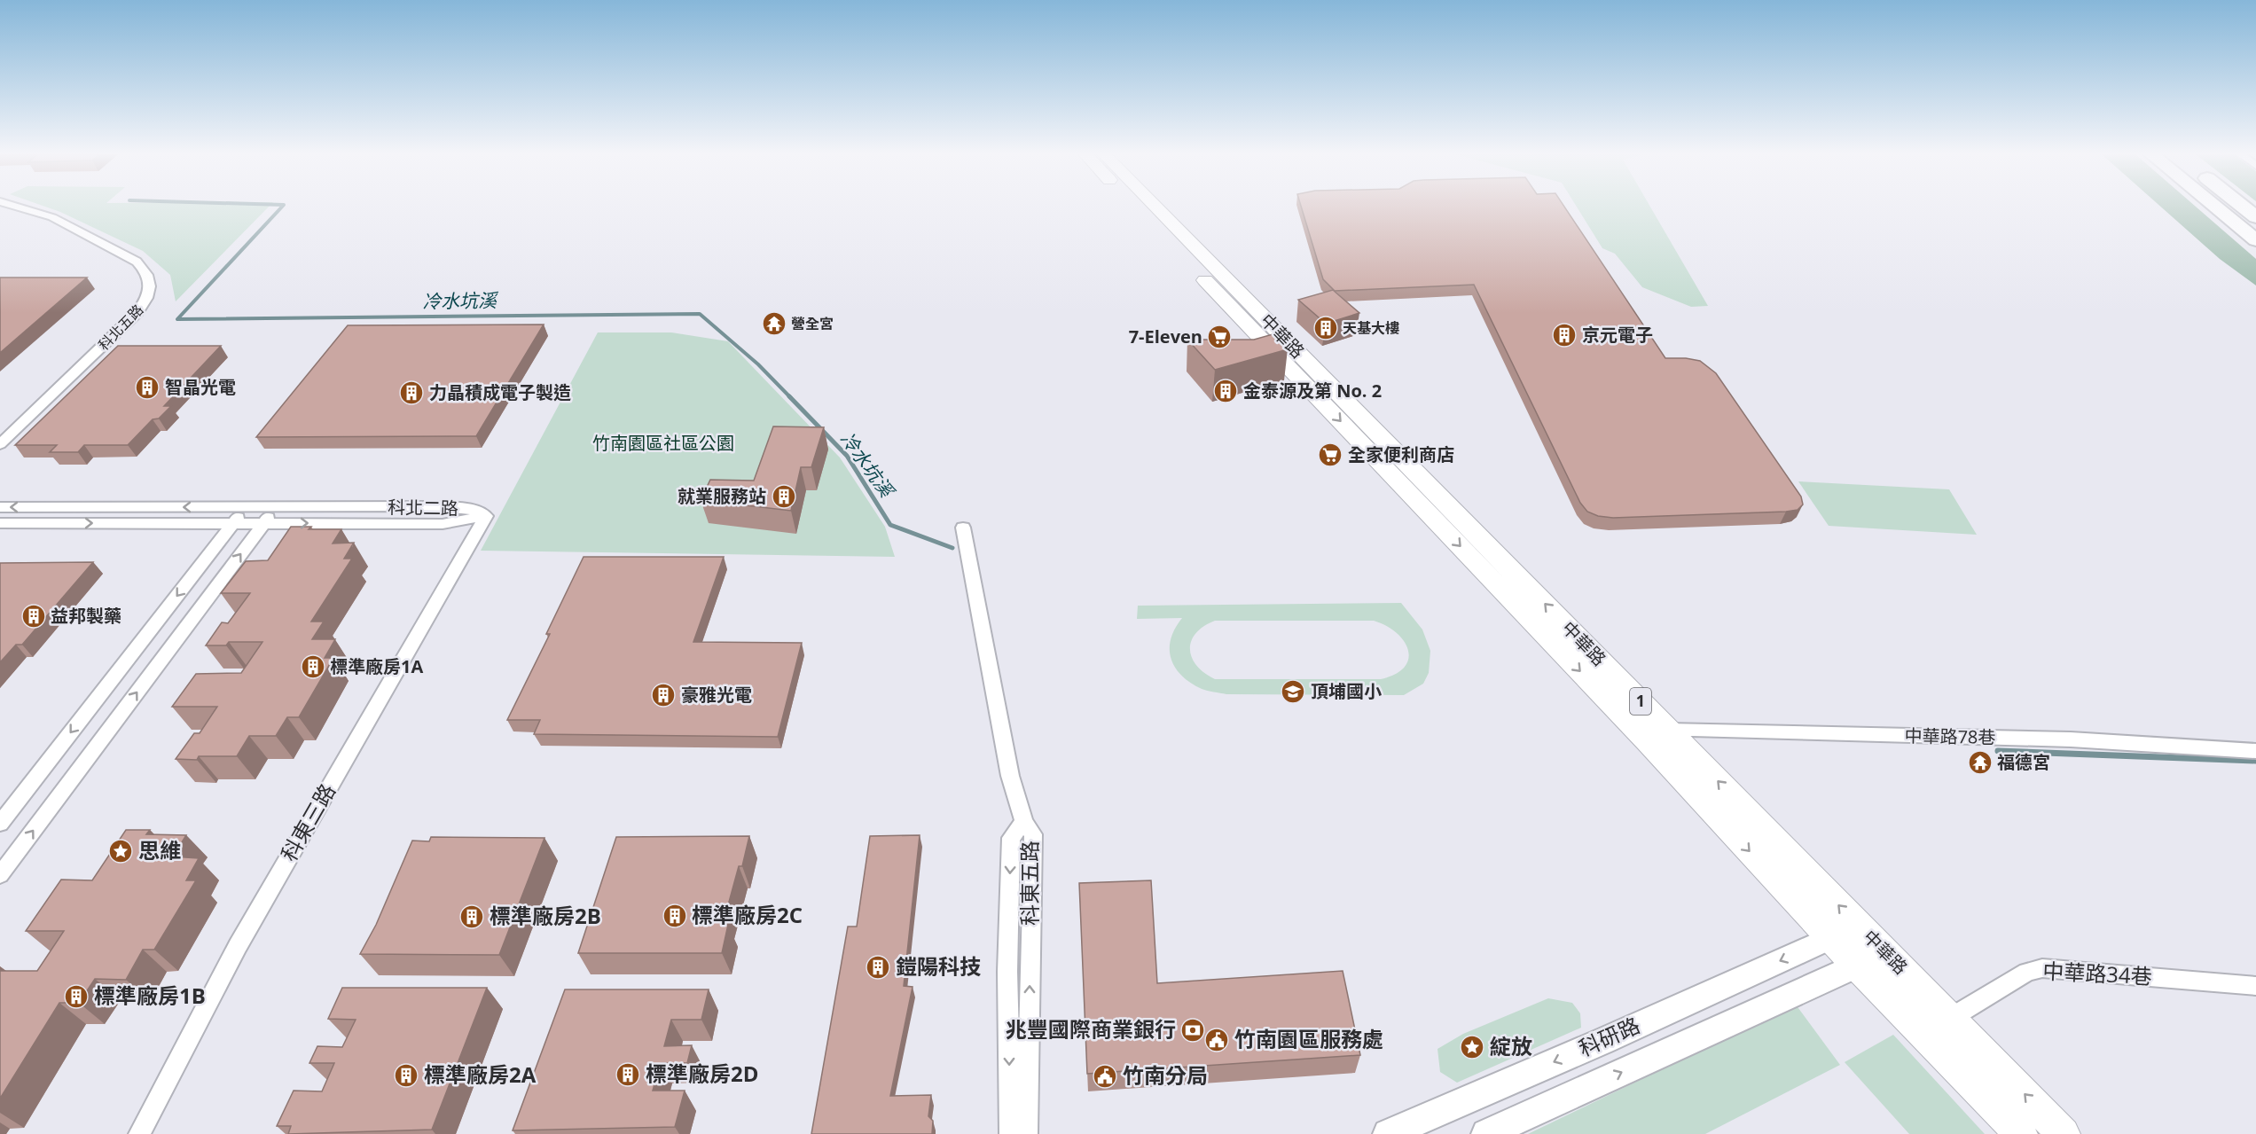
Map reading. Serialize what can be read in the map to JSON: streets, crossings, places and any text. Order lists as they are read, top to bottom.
{
  "streets": {
    "main road": ["中華路", "1"],
    "street": [
      "科北五路",
      "科北二路",
      "中華路78巷",
      "科東三路",
      "科東五路",
      "中華路34巷",
      "科研路"
    ]
  },
  "crossings": [
    ["中華路", "中華路78巷"],
    ["中華路", "中華路34巷"],
    ["中華路", "科研路"],
    ["科北二路", "科東三路"]
  ],
  "water": ["冷水坑溪"],
  "parks": ["竹南園區社區公園"],
  "places": {
    "temple": ["營全宮", "福德宮"],
    "building": [
      "天基大樓",
      "京元電子",
      "智晶光電",
      "金泰源及第 No. 2",
      "力晶積成電子製造",
      "就業服務站",
      "益邦製藥",
      "標準廠房1A",
      "豪雅光電",
      "標準廠房2C",
      "標準廠房2B",
      "鎧陽科技",
      "標準廠房1B",
      "標準廠房2D",
      "標準廠房2A"
    ],
    "supermarket": ["7-Eleven", "全家便利商店"],
    "school or university": ["頂埔國小"],
    "place": ["思維", "綻放"],
    "bank": ["兆豐國際商業銀行"],
    "public building": ["竹南園區服務處", "竹南分局"]
  }
}
